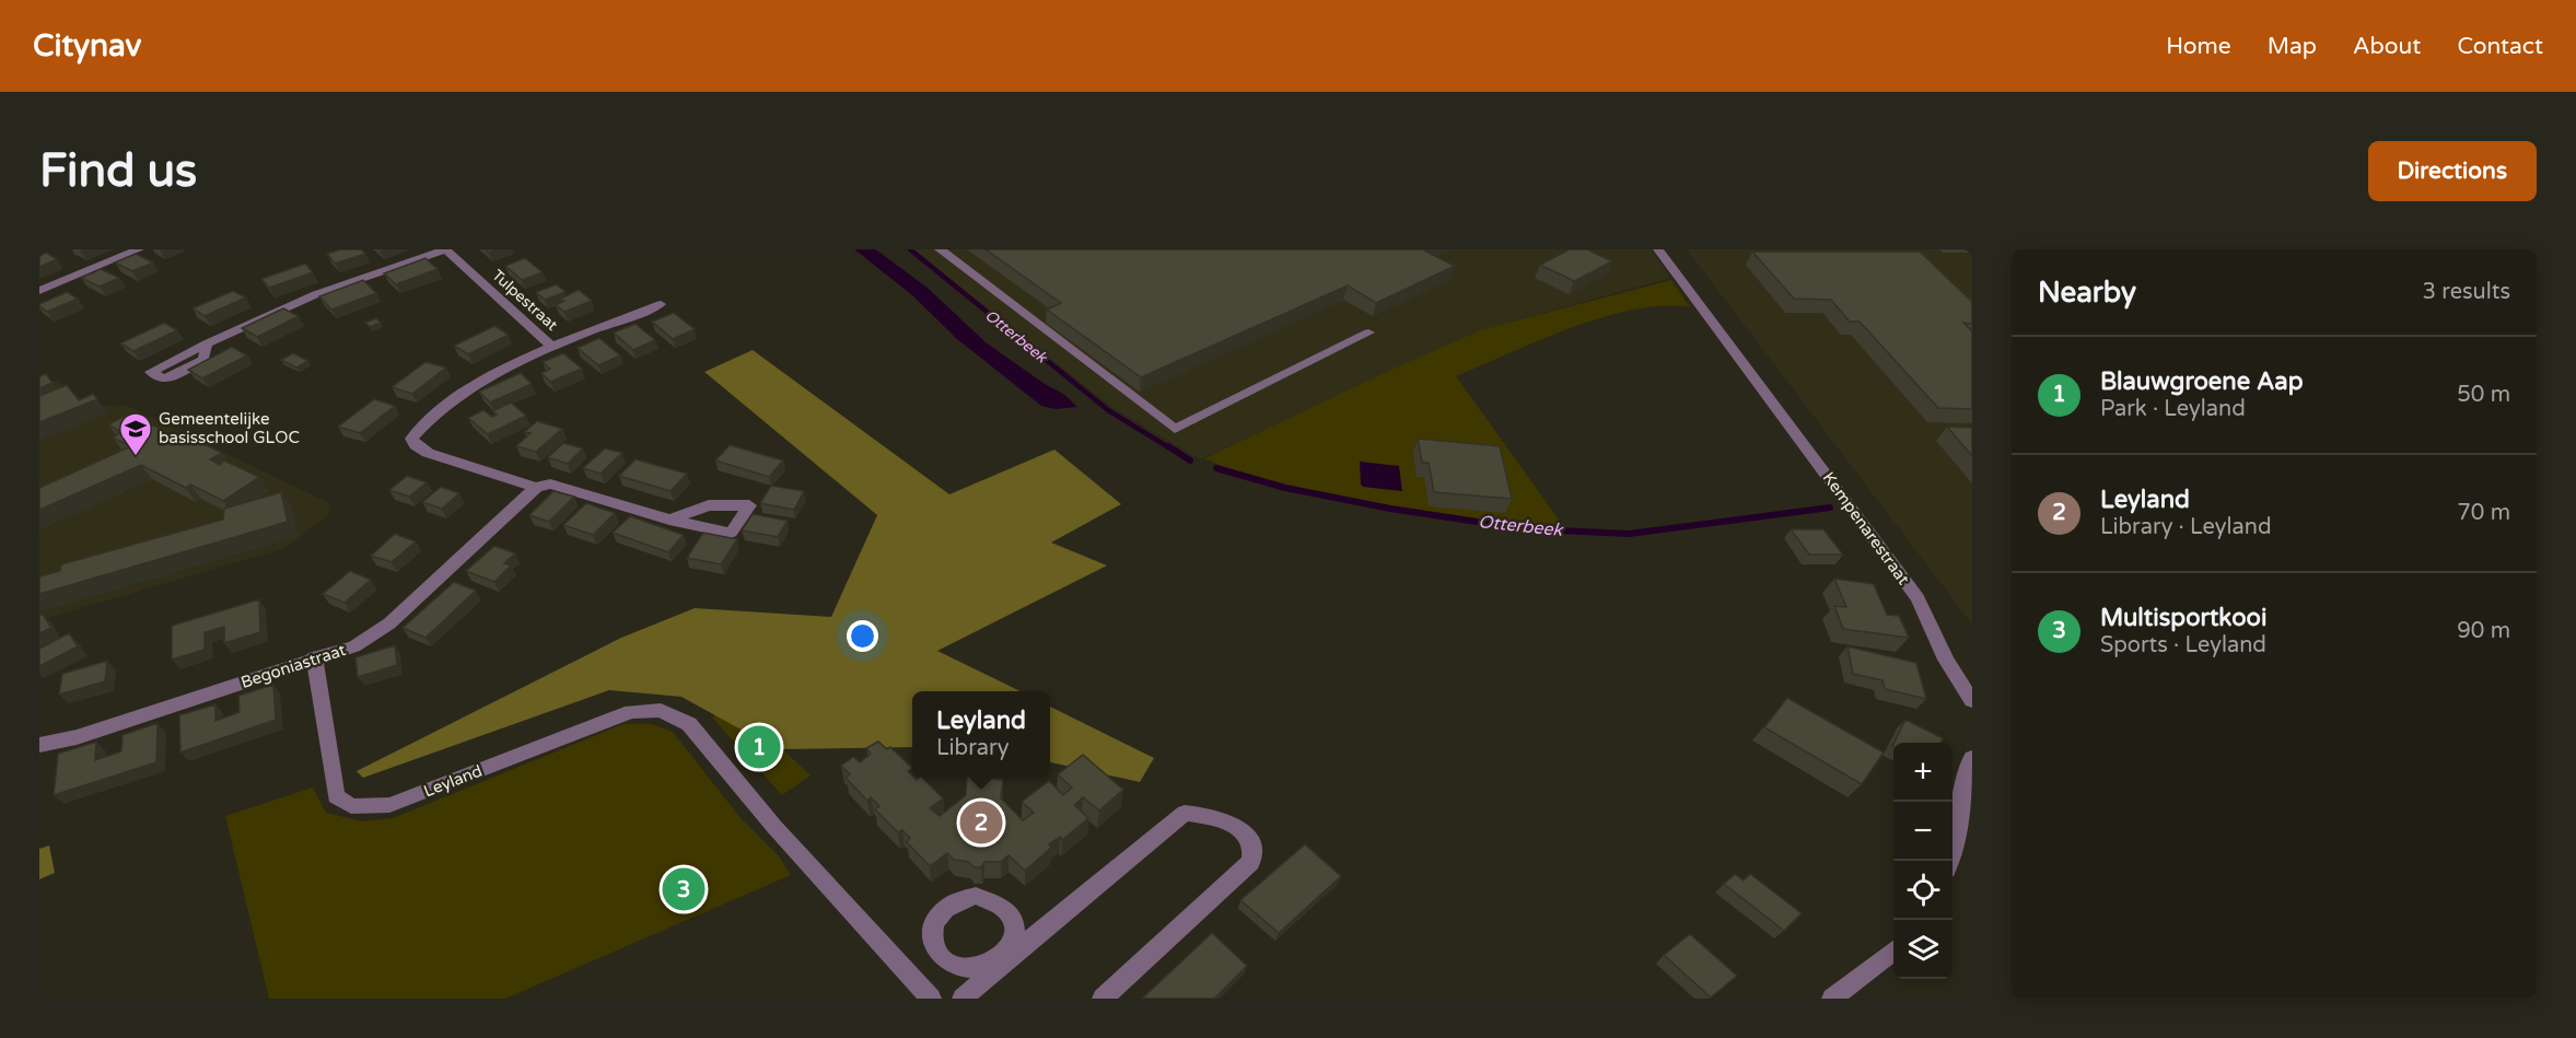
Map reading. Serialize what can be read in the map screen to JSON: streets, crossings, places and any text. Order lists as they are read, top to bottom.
{
  "streets": {
    "street": [
      "Tulpestraat",
      "Kempenarestraat",
      "Begoniastraat",
      "Leyland"
    ]
  },
  "crossings": [
    ["Begoniastraat", "Leyland"]
  ],
  "water": ["Otterbeek"],
  "places": {
    "school or university": ["Gemeentelijke basisschool GLOC"]
  },
  "page": {
    "header": "Citynav",
    "nav": [
      "Home",
      "Map",
      "About",
      "Contact"
    ],
    "buttons": "Directions",
    "title": "Find us",
    "heading": ["Nearby", "3 results"],
    "list": [
      {
        "mark": "1",
        "name": "Blauwgroene Aap",
        "note": "Park · Leyland",
        "value": "50 m"
      },
      {
        "mark": "2",
        "name": "Leyland",
        "note": "Library · Leyland",
        "value": "70 m"
      },
      {
        "mark": "3",
        "name": "Multisportkooi",
        "note": "Sports · Leyland",
        "value": "90 m"
      }
    ],
    "popup": ["Leyland", "Library"],
    "pins": ["1", "2", "3"],
    "map_buttons": ["+", "−"]
  }
}
